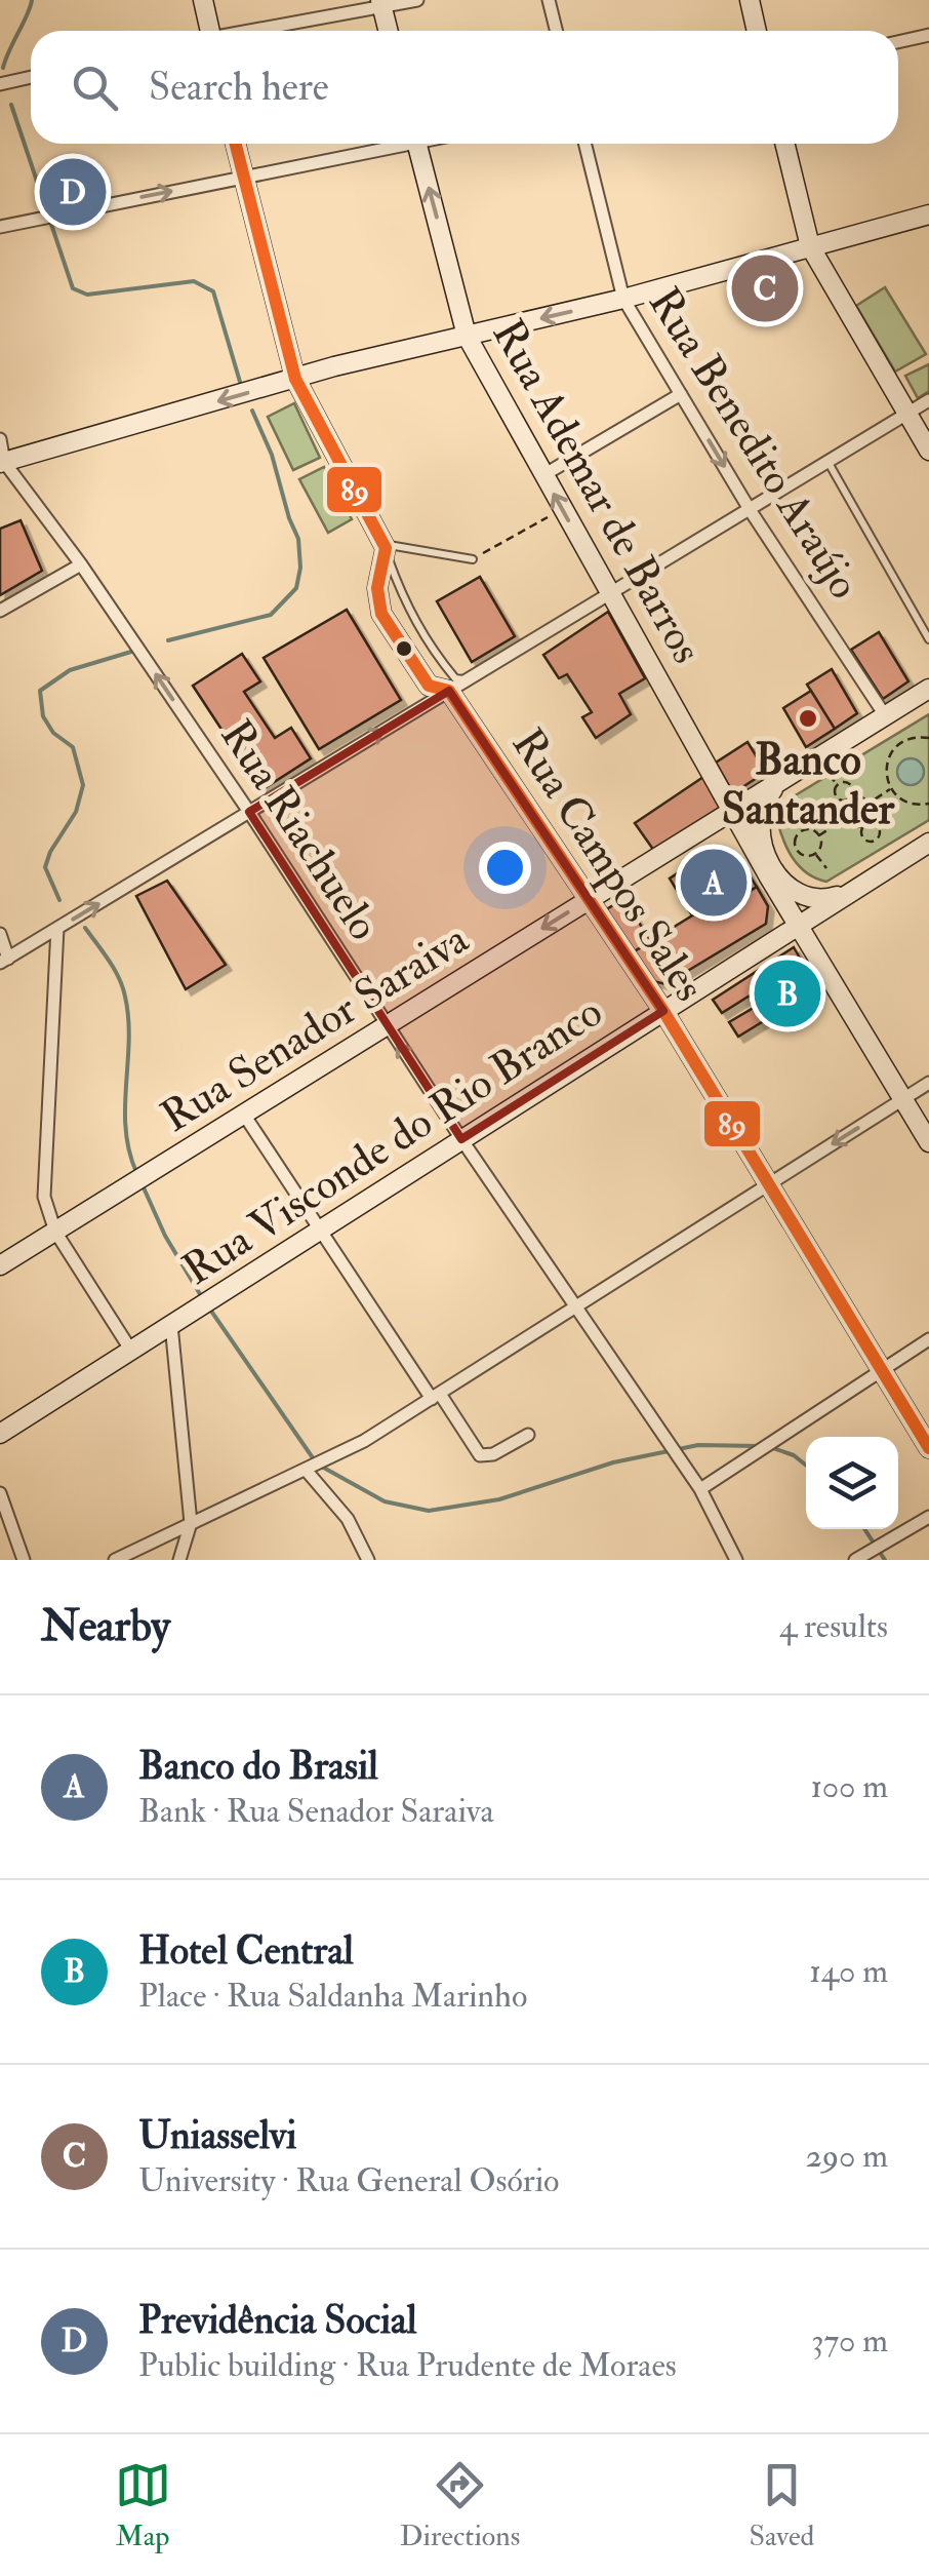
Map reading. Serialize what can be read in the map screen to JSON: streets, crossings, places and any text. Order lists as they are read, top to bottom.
{
  "streets": {
    "main road": [
      "Rua Ademar de Barros",
      "Rua Campos Sales",
      "Rua Senador Saraiva",
      "Rua Visconde do Rio Branco"
    ],
    "street": ["Rua Benedito Araújo", "Rua Riachuelo"]
  },
  "crossings": [
    ["Rua Benedito Araújo", "Rua Senador Saraiva"],
    ["Rua Ademar de Barros", "Rua Senador Saraiva"],
    ["Rua Ademar de Barros", "Rua Visconde do Rio Branco"],
    ["Rua Riachuelo", "Rua Senador Saraiva"],
    ["Rua Riachuelo", "Rua Visconde do Rio Branco"],
    ["Rua Campos Sales", "Rua Senador Saraiva"],
    ["Rua Campos Sales", "Rua Visconde do Rio Branco"]
  ],
  "places": ["Banco Santander"],
  "lines": ["transit line 89"],
  "page": {
    "search": "Search here",
    "pins": [
      "D",
      "C",
      "A",
      "B"
    ],
    "heading": ["Nearby", "4 results"],
    "list": [
      {
        "mark": "A",
        "name": "Banco do Brasil",
        "note": "Bank · Rua Senador Saraiva",
        "value": "100 m"
      },
      {
        "mark": "B",
        "name": "Hotel Central",
        "note": "Place · Rua Saldanha Marinho",
        "value": "140 m"
      },
      {
        "mark": "C",
        "name": "Uniasselvi",
        "note": "University · Rua General Osório",
        "value": "290 m"
      },
      {
        "mark": "D",
        "name": "Previdência Social",
        "note": "Public building · Rua Prudente de Moraes",
        "value": "370 m"
      }
    ],
    "nav": ["Map", "Directions", "Saved"]
  }
}
